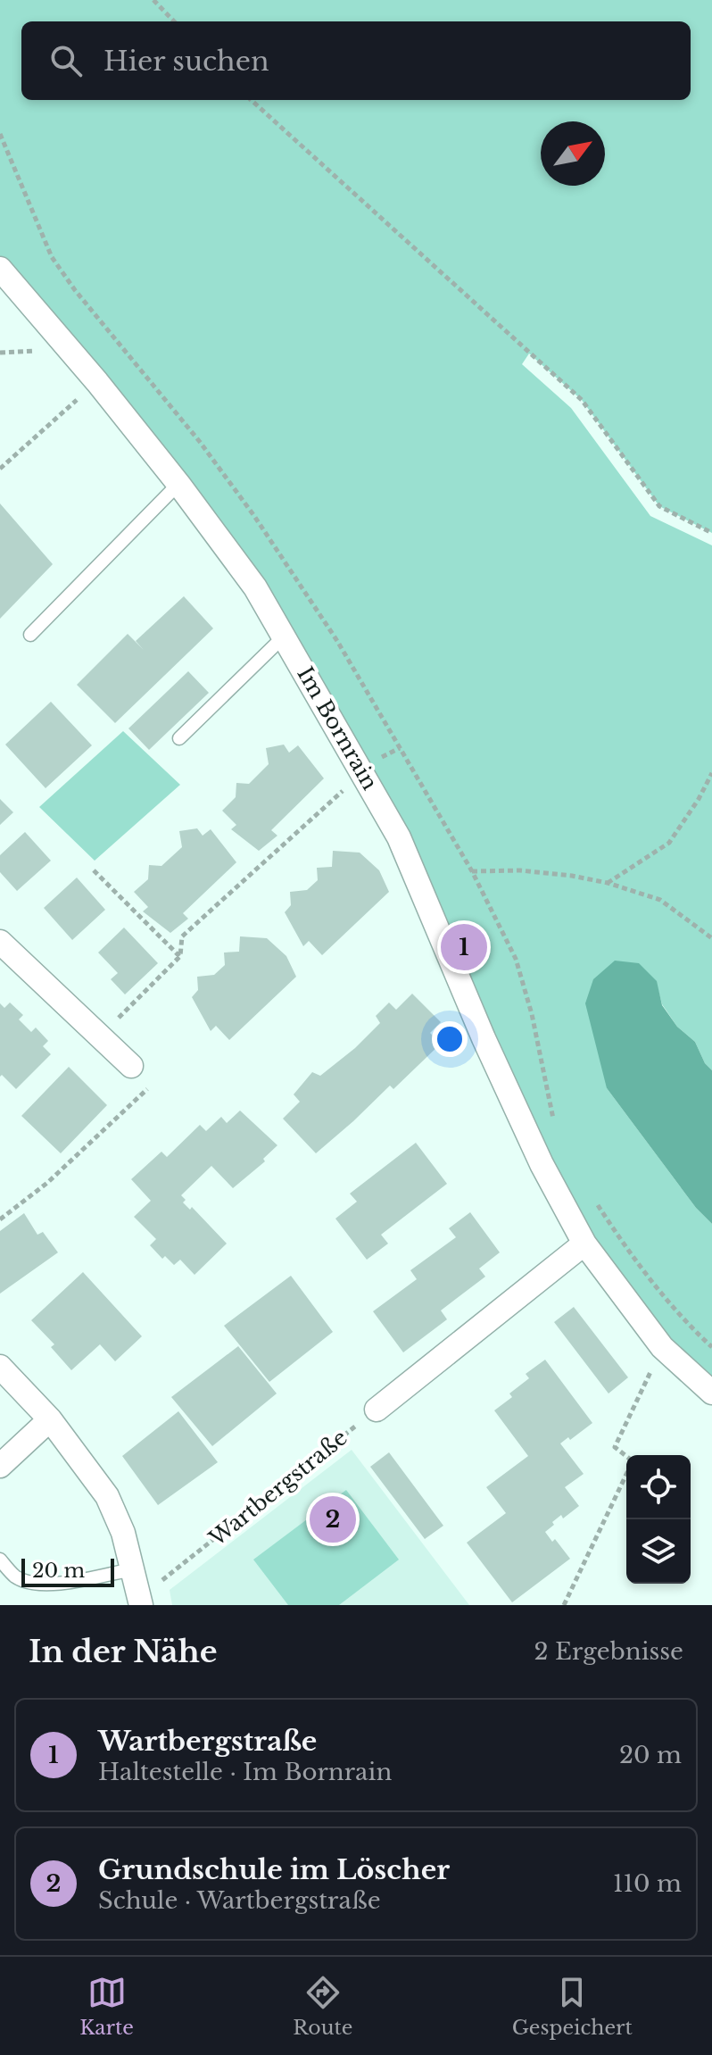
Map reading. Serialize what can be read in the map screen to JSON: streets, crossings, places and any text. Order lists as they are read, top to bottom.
{
  "streets": {
    "street": ["Im Bornrain"],
    "path": ["Wartbergstraße"]
  },
  "scale_bar": "20 m",
  "north": "top right",
  "page": {
    "search": "Hier suchen",
    "pins": ["1", "2"],
    "scale": "20 m",
    "heading": ["In der Nähe", "2 Ergebnisse"],
    "list": [
      {
        "mark": "1",
        "name": "Wartbergstraße",
        "note": "Haltestelle · Im Bornrain",
        "value": "20 m"
      },
      {
        "mark": "2",
        "name": "Grundschule im Löscher",
        "note": "Schule · Wartbergstraße",
        "value": "110 m"
      }
    ],
    "nav": ["Karte", "Route", "Gespeichert"]
  }
}
